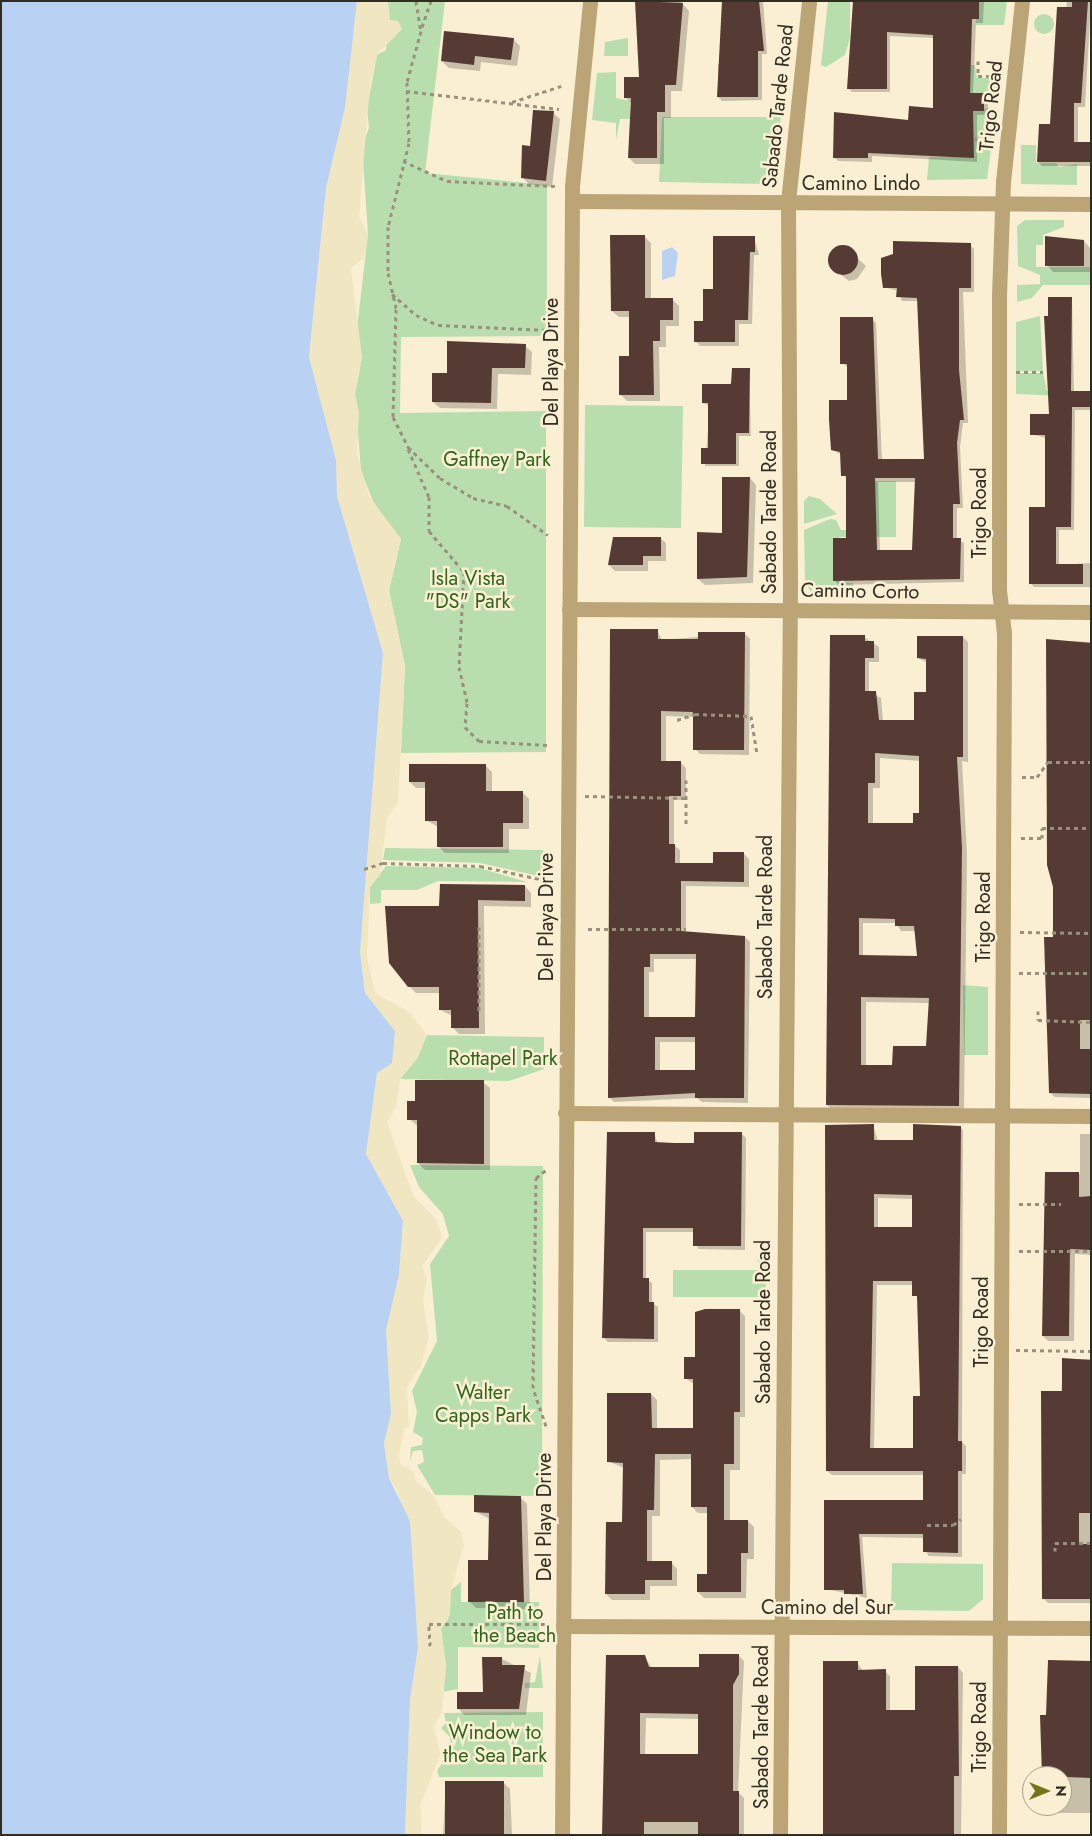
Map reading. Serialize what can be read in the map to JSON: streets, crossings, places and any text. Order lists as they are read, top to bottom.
{
  "streets": {
    "street": [
      "Sabado Tarde Road",
      "Trigo Road",
      "Camino Lindo",
      "Del Playa Drive",
      "Camino Corto",
      "Camino del Sur"
    ]
  },
  "crossings": [
    ["Sabado Tarde Road", "Camino Lindo"],
    ["Sabado Tarde Road", "Camino Corto"],
    ["Sabado Tarde Road", "Camino del Sur"],
    ["Trigo Road", "Camino Lindo"],
    ["Trigo Road", "Camino Corto"],
    ["Trigo Road", "Camino del Sur"],
    ["Camino Lindo", "Del Playa Drive"],
    ["Del Playa Drive", "Camino Corto"],
    ["Del Playa Drive", "Camino del Sur"]
  ],
  "parks": [
    "Gaffney Park",
    "Isla Vista \"DS\" Park",
    "Rottapel Park",
    "Walter Capps Park",
    "Path to the Beach",
    "Window to the Sea Park"
  ],
  "north": "right"
}
